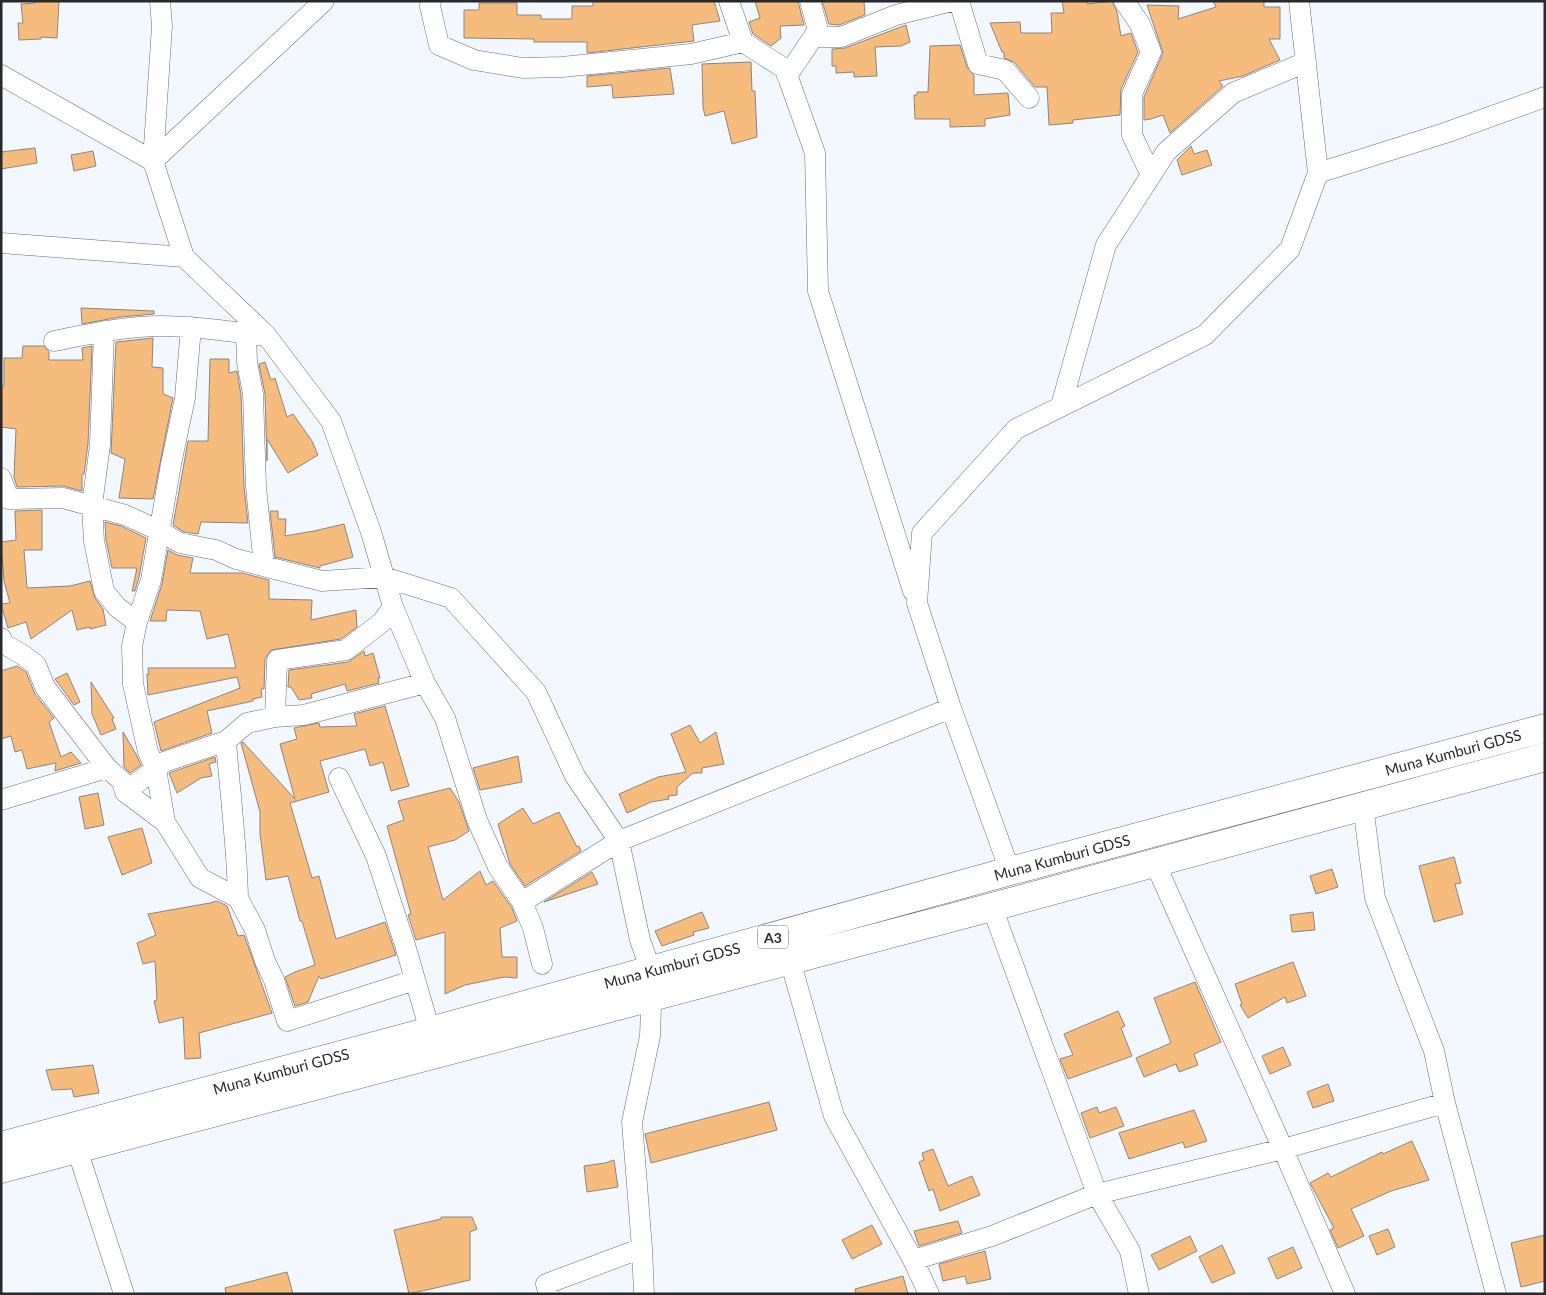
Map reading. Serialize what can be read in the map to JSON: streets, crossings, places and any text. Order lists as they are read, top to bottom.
{
  "streets": {
    "highway": ["Muna Kumburi GDSS", "A3"]
  }
}
